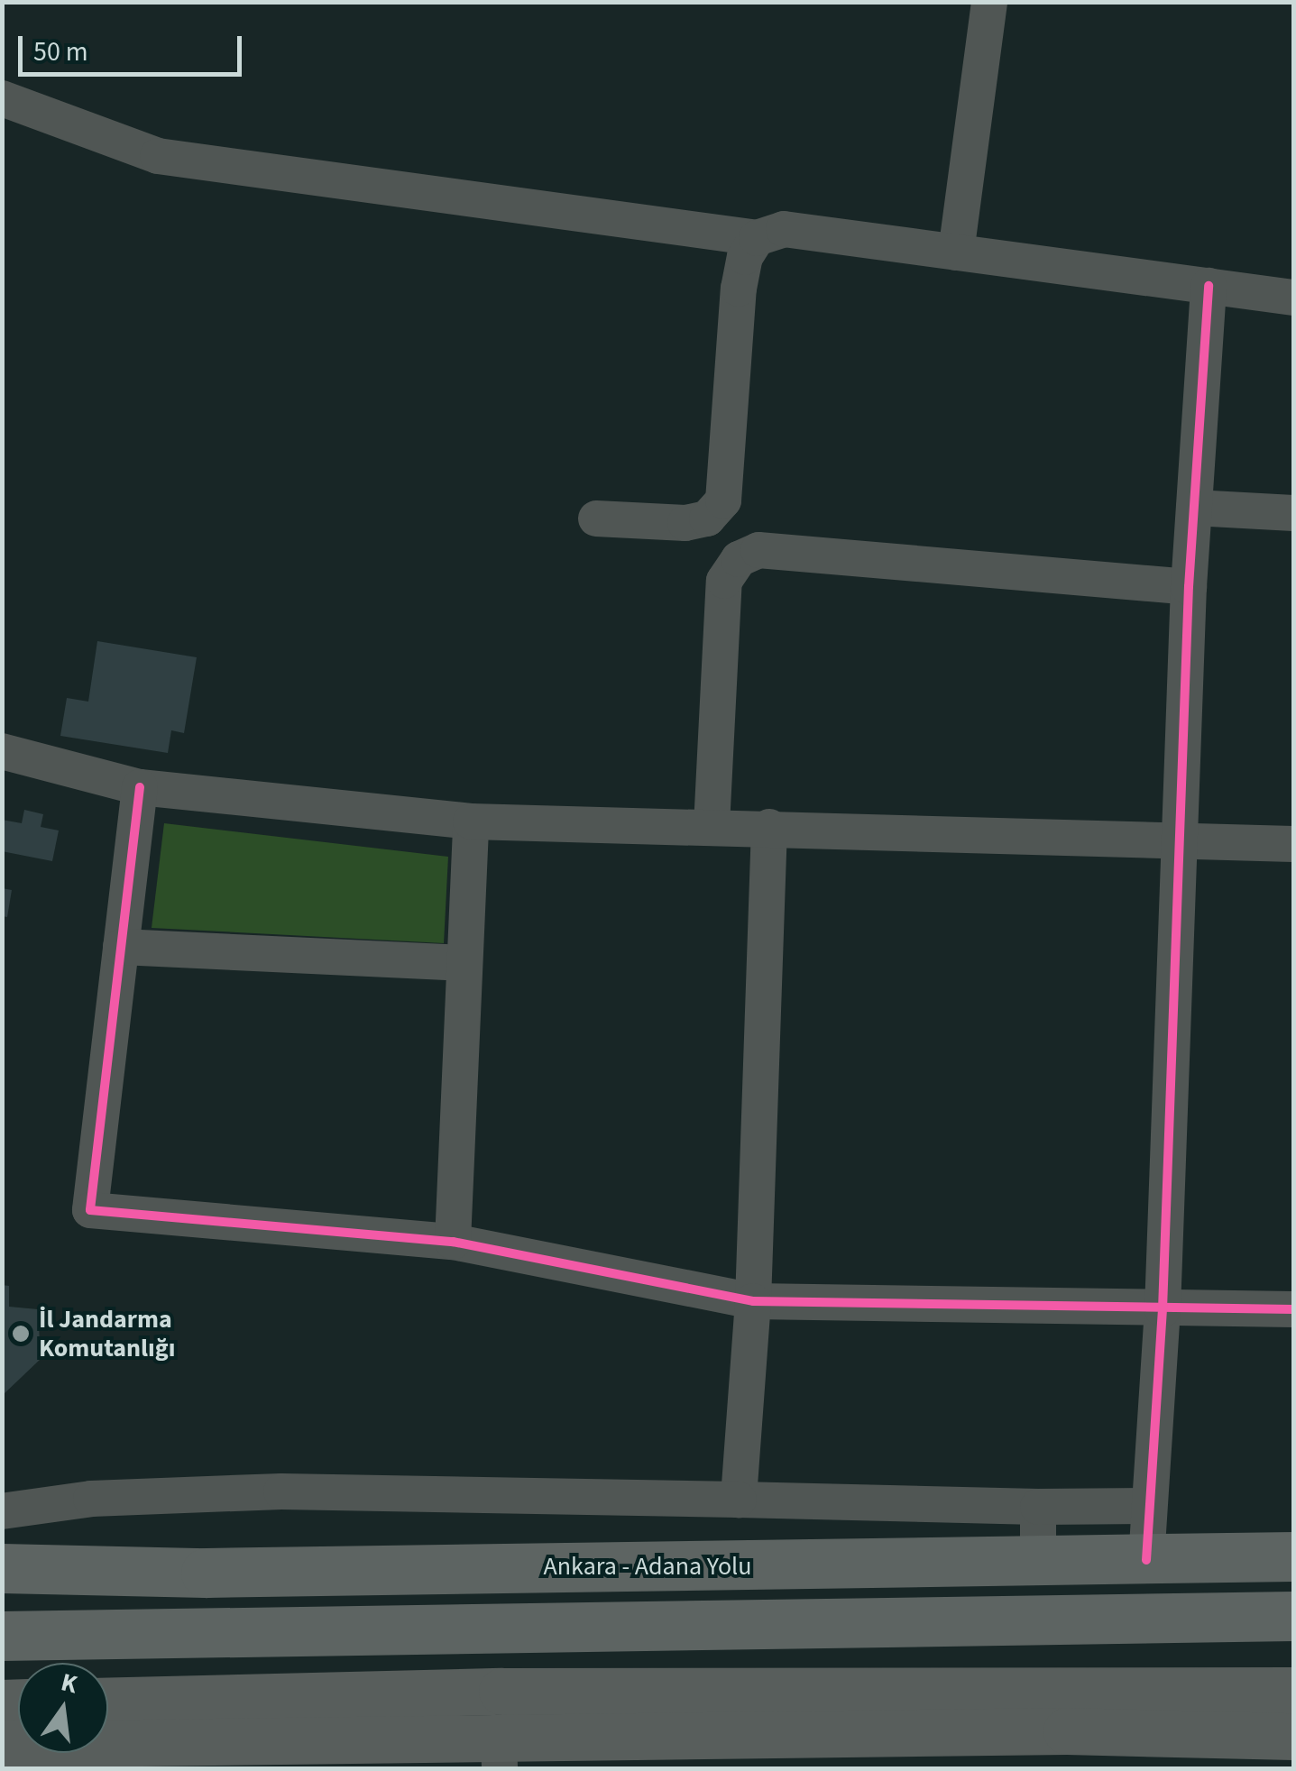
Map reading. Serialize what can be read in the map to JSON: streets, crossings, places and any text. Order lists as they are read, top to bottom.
{
  "streets": {
    "highway": ["Ankara - Adana Yolu"]
  },
  "places": ["İl Jandarma Komutanlığı"],
  "scale_bar": "50 m",
  "north": "top"
}
